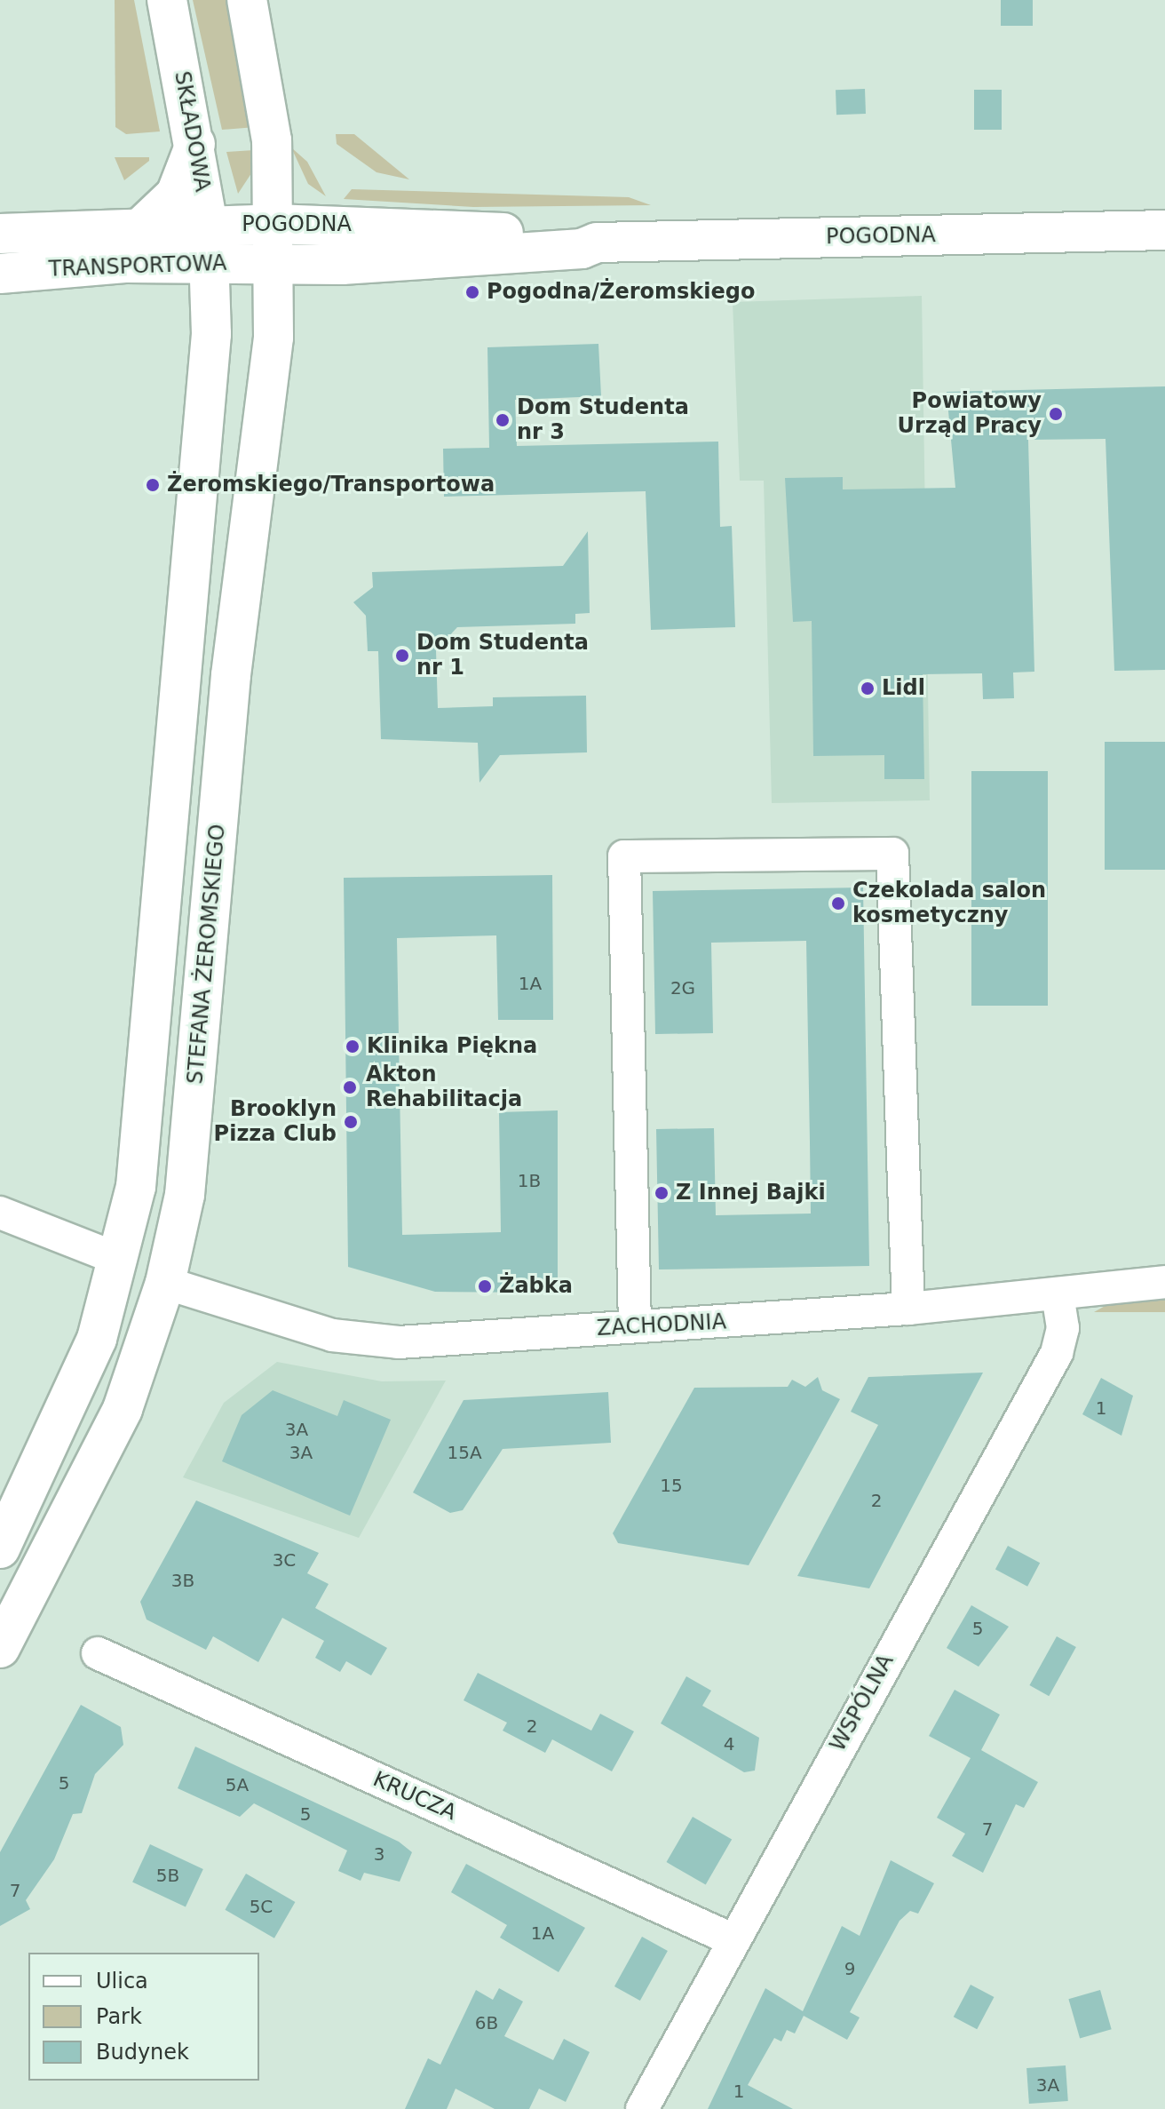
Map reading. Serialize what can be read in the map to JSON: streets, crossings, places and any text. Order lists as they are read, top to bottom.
{
  "streets": {
    "main road": [
      "SKŁADOWA",
      "POGODNA",
      "TRANSPORTOWA",
      "STEFANA ŻEROMSKIEGO"
    ],
    "street": ["ZACHODNIA", "WSPÓLNA", "KRUCZA"]
  },
  "crossings": [
    ["SKŁADOWA", "POGODNA"],
    ["SKŁADOWA", "TRANSPORTOWA"],
    ["POGODNA", "TRANSPORTOWA"],
    ["POGODNA", "STEFANA ŻEROMSKIEGO"],
    ["TRANSPORTOWA", "STEFANA ŻEROMSKIEGO"],
    ["STEFANA ŻEROMSKIEGO", "ZACHODNIA"],
    ["ZACHODNIA", "WSPÓLNA"],
    ["WSPÓLNA", "KRUCZA"]
  ],
  "places": [
    "Pogodna/Żeromskiego",
    "Powiatowy Urząd Pracy",
    "Dom Studenta nr 3",
    "Żeromskiego/Transportowa",
    "Dom Studenta nr 1",
    "Lidl",
    "Czekolada salon kosmetyczny",
    "Klinika Piękna",
    "Akton Rehabilitacja",
    "Brooklyn Pizza Club",
    "Z Innej Bajki",
    "Żabka"
  ],
  "house_numbers": [
    "1A",
    "2G",
    "1B",
    "1",
    "3А",
    "3A",
    "15A",
    "15",
    "2",
    "3C",
    "3B",
    "5",
    "2",
    "4",
    "5",
    "5A",
    "5",
    "7",
    "3",
    "5B",
    "7",
    "5C",
    "1A",
    "9",
    "6B",
    "3A",
    "1"
  ],
  "legend": ["Ulica", "Park", "Budynek"]
}
